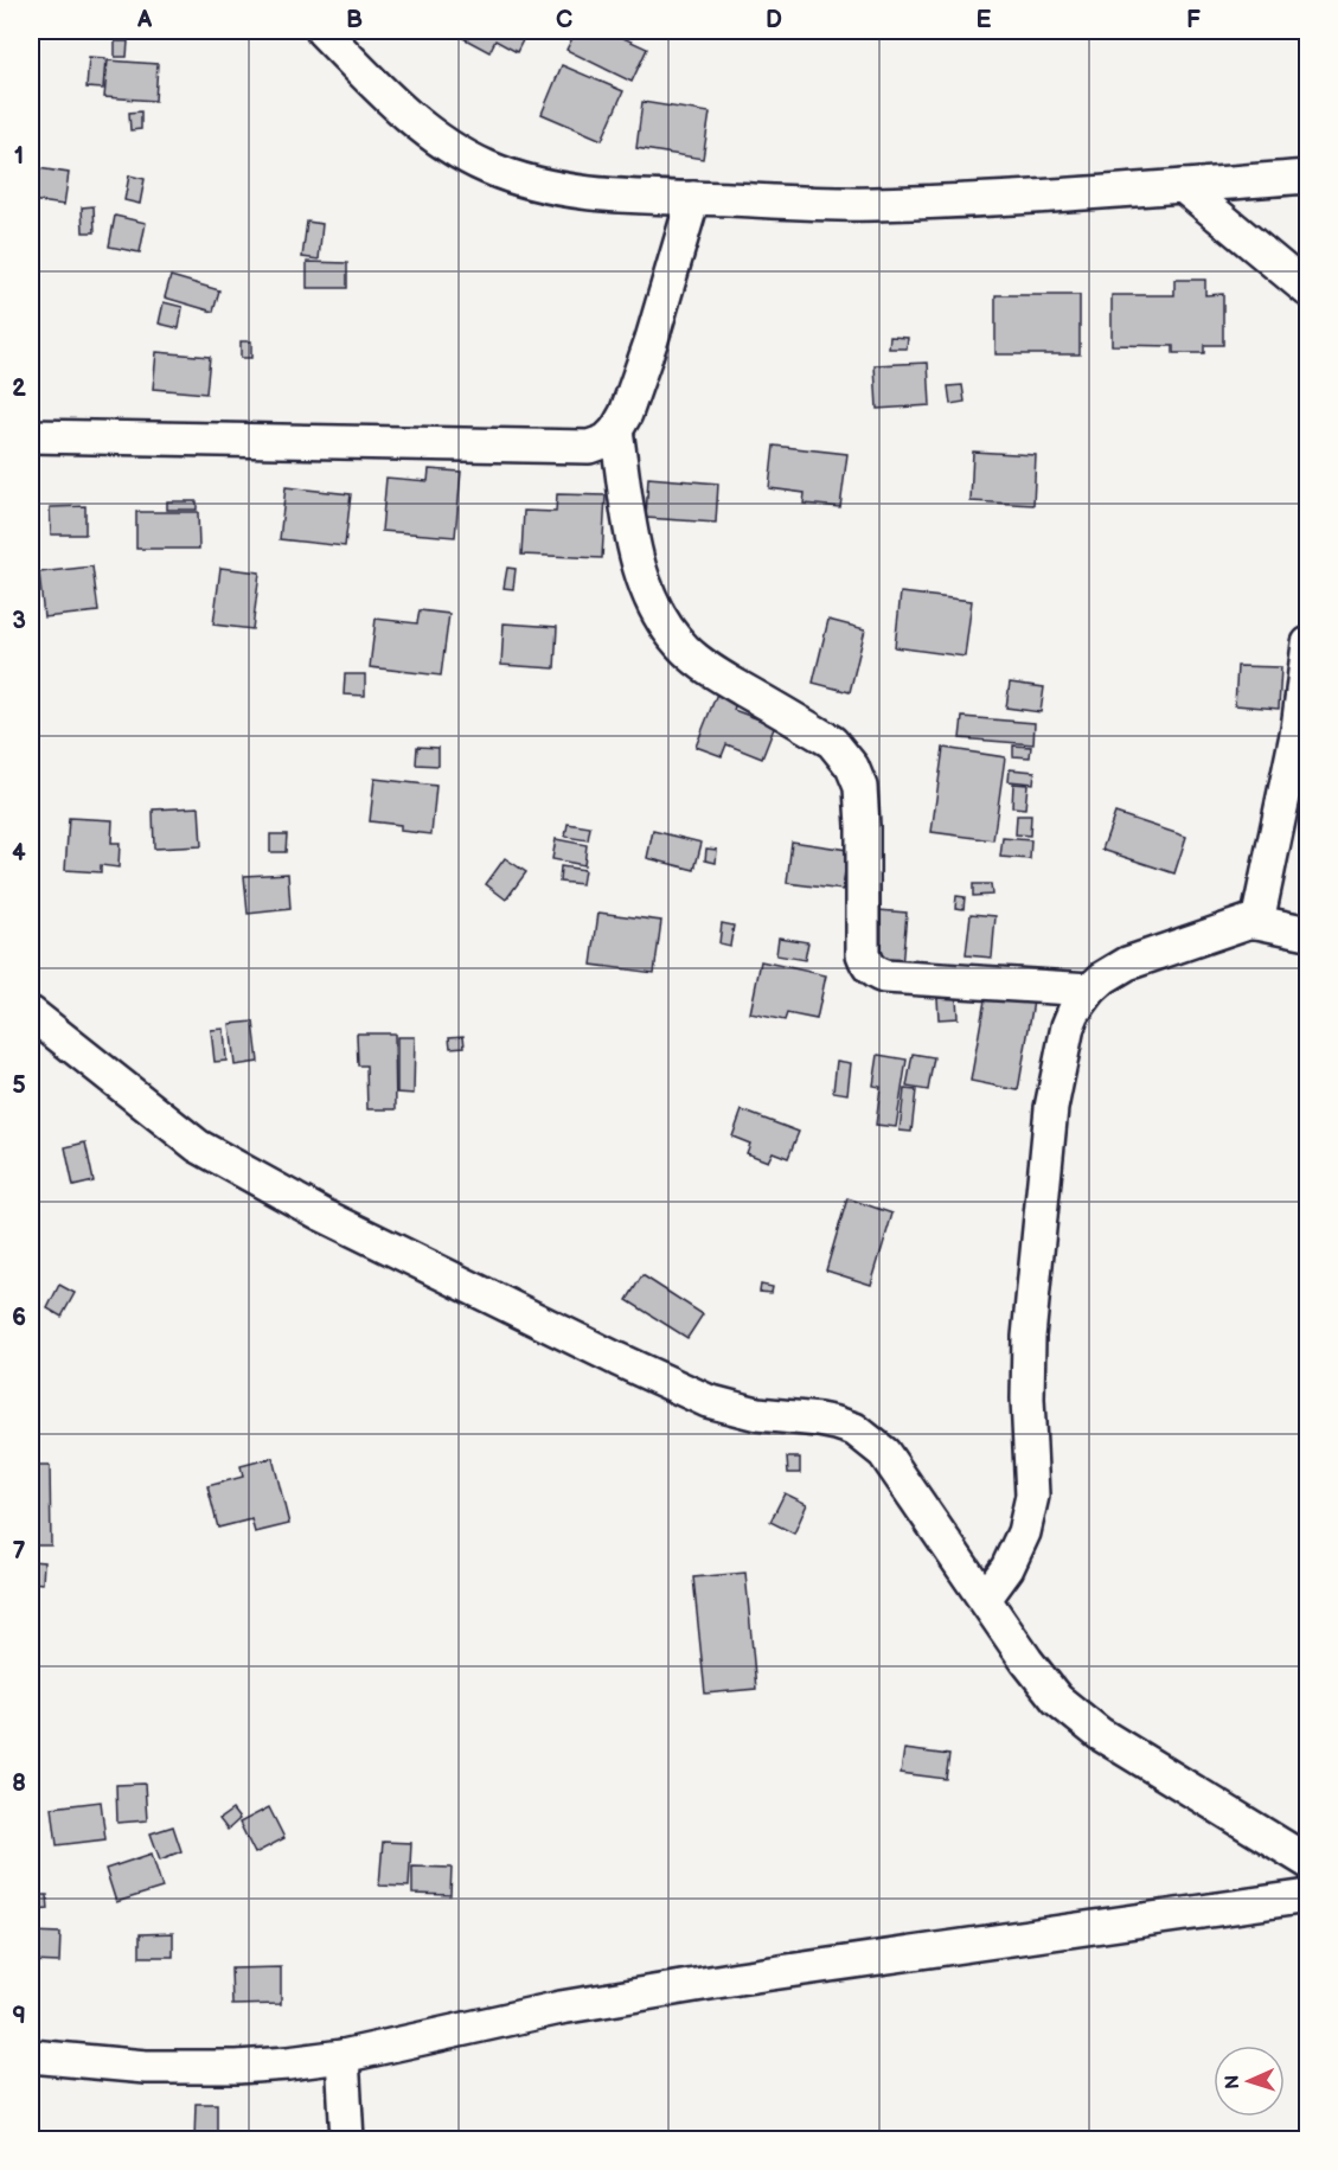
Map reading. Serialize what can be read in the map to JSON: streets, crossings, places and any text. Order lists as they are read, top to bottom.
{
  "north": "left",
  "grid": {
    "columns": [
      "A",
      "B",
      "C",
      "D",
      "E",
      "F"
    ],
    "rows": [
      "1",
      "2",
      "3",
      "4",
      "5",
      "6",
      "7",
      "8",
      "9"
    ]
  }
}
